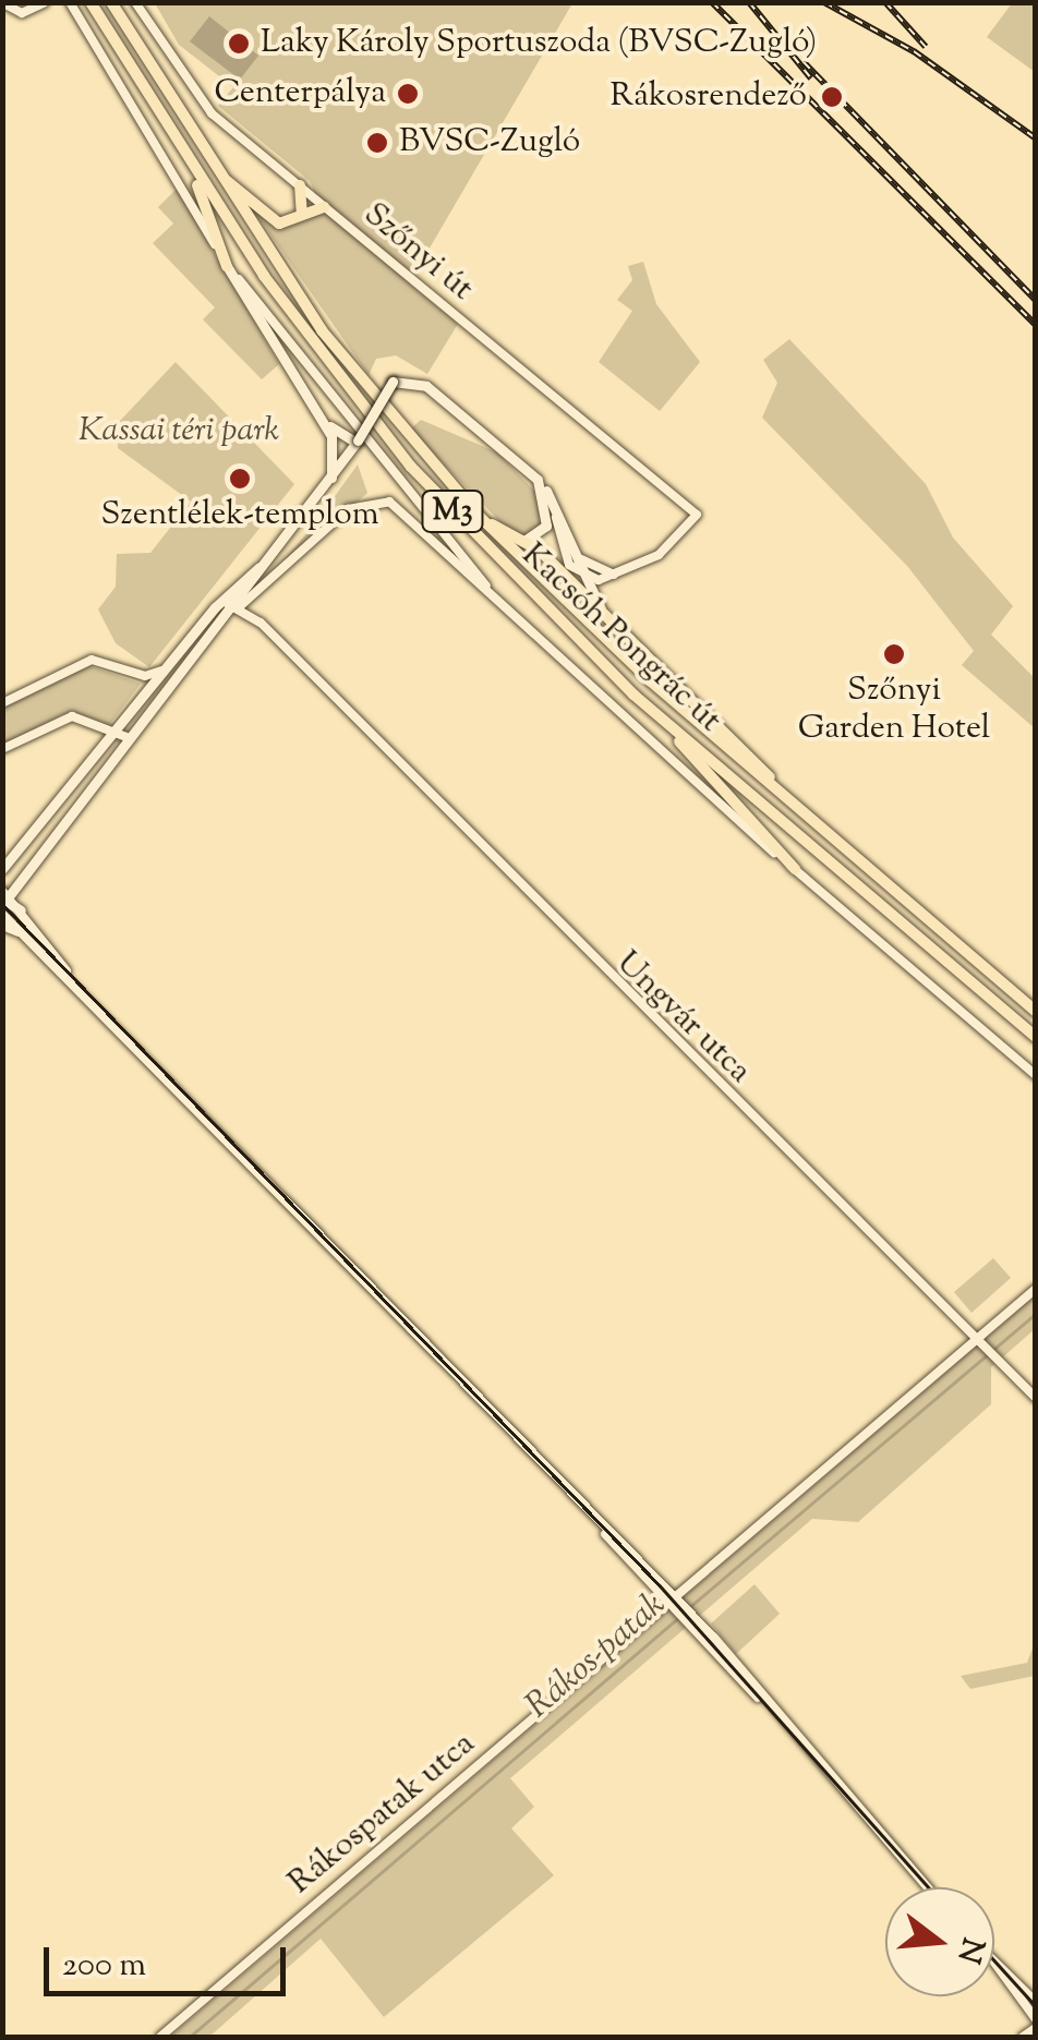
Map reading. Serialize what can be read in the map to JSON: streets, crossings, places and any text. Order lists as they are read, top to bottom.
{
  "streets": {
    "main road": ["M3", "Kacsóh Pongrác út"],
    "street": ["Szőnyi út", "Ungvár utca", "Rákospatak utca"]
  },
  "crossings": [
    ["Kacsóh Pongrác út", "Ungvár utca"],
    ["Ungvár utca", "Rákospatak utca"]
  ],
  "water": ["Rákos-patak"],
  "parks": ["Kassai téri park"],
  "places": [
    "Laky Károly Sportuszoda (BVSC-Zugló)",
    "Centerpálya",
    "Rákosrendező",
    "BVSC-Zugló",
    "Szentlélek-templom",
    "Szőnyi Garden Hotel"
  ],
  "scale_bar": "200 m",
  "north": "right"
}
